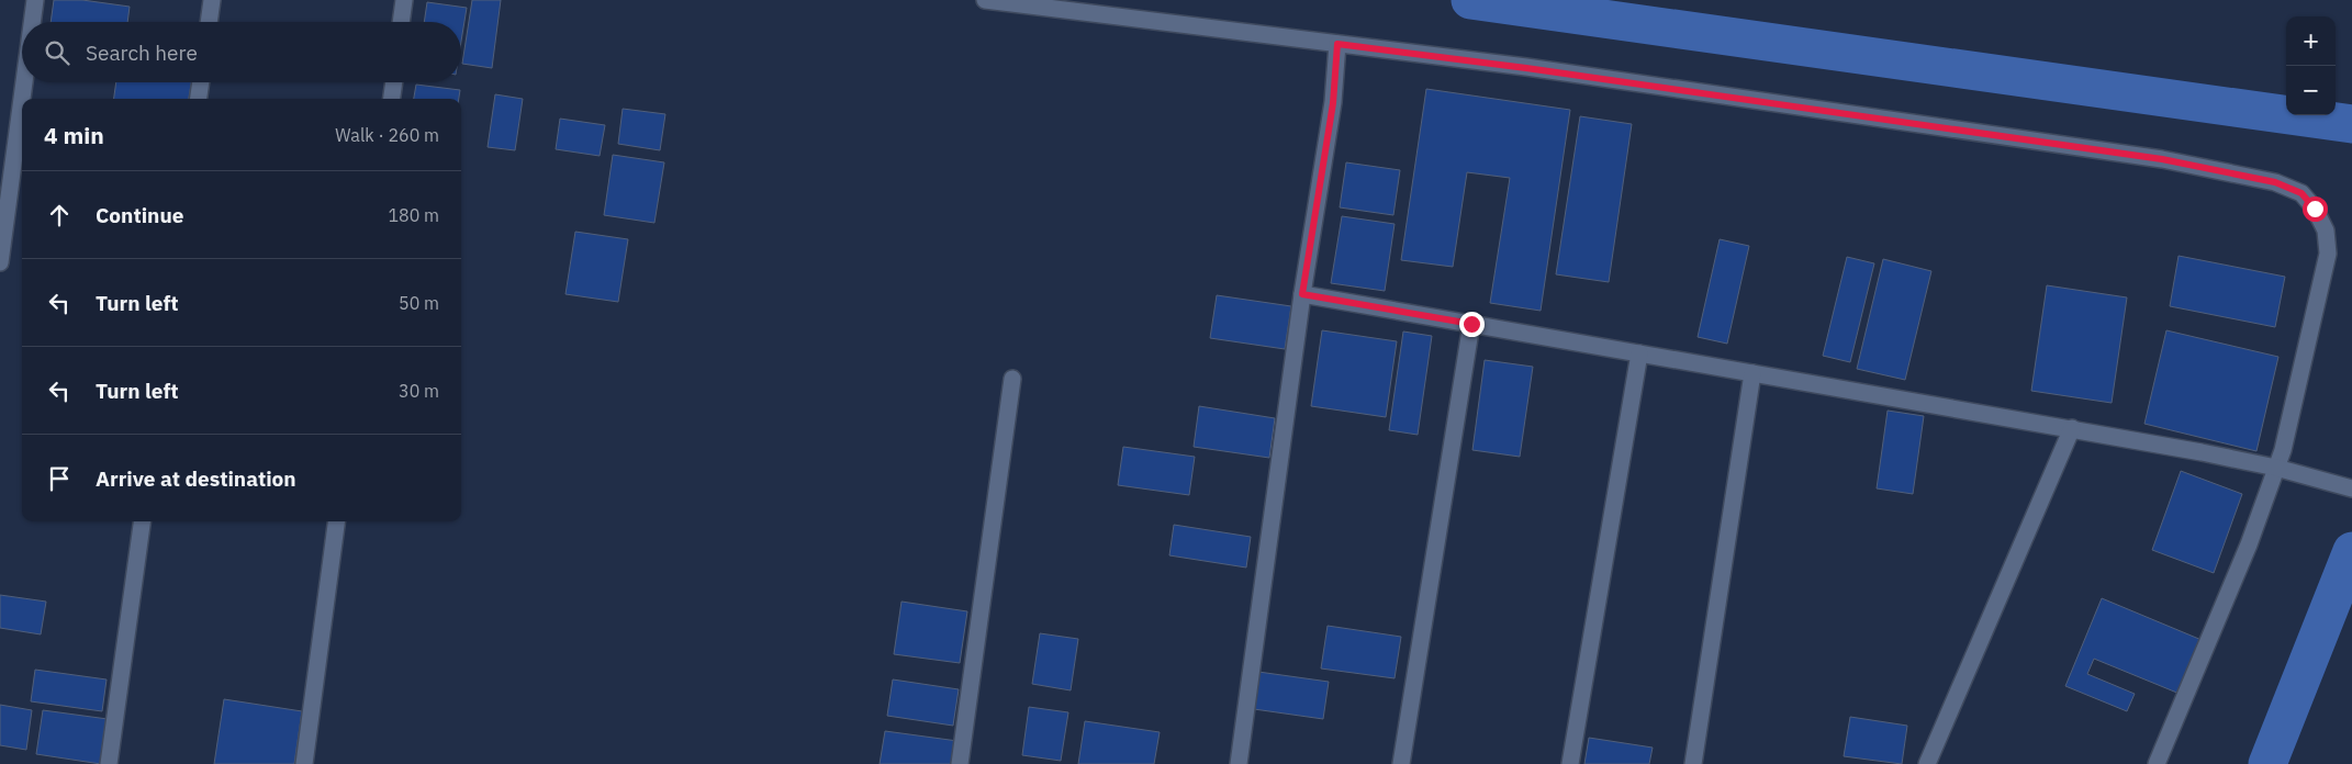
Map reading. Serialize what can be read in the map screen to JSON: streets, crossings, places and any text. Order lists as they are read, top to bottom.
{
  "page": {
    "map_buttons": ["+", "−"],
    "search": "Search here",
    "heading": ["4 min", "Walk · 260 m"],
    "list": [
      ["Continue", "180 m"],
      ["Turn left", "50 m"],
      ["Turn left", "30 m"],
      "Arrive at destination"
    ]
  }
}
